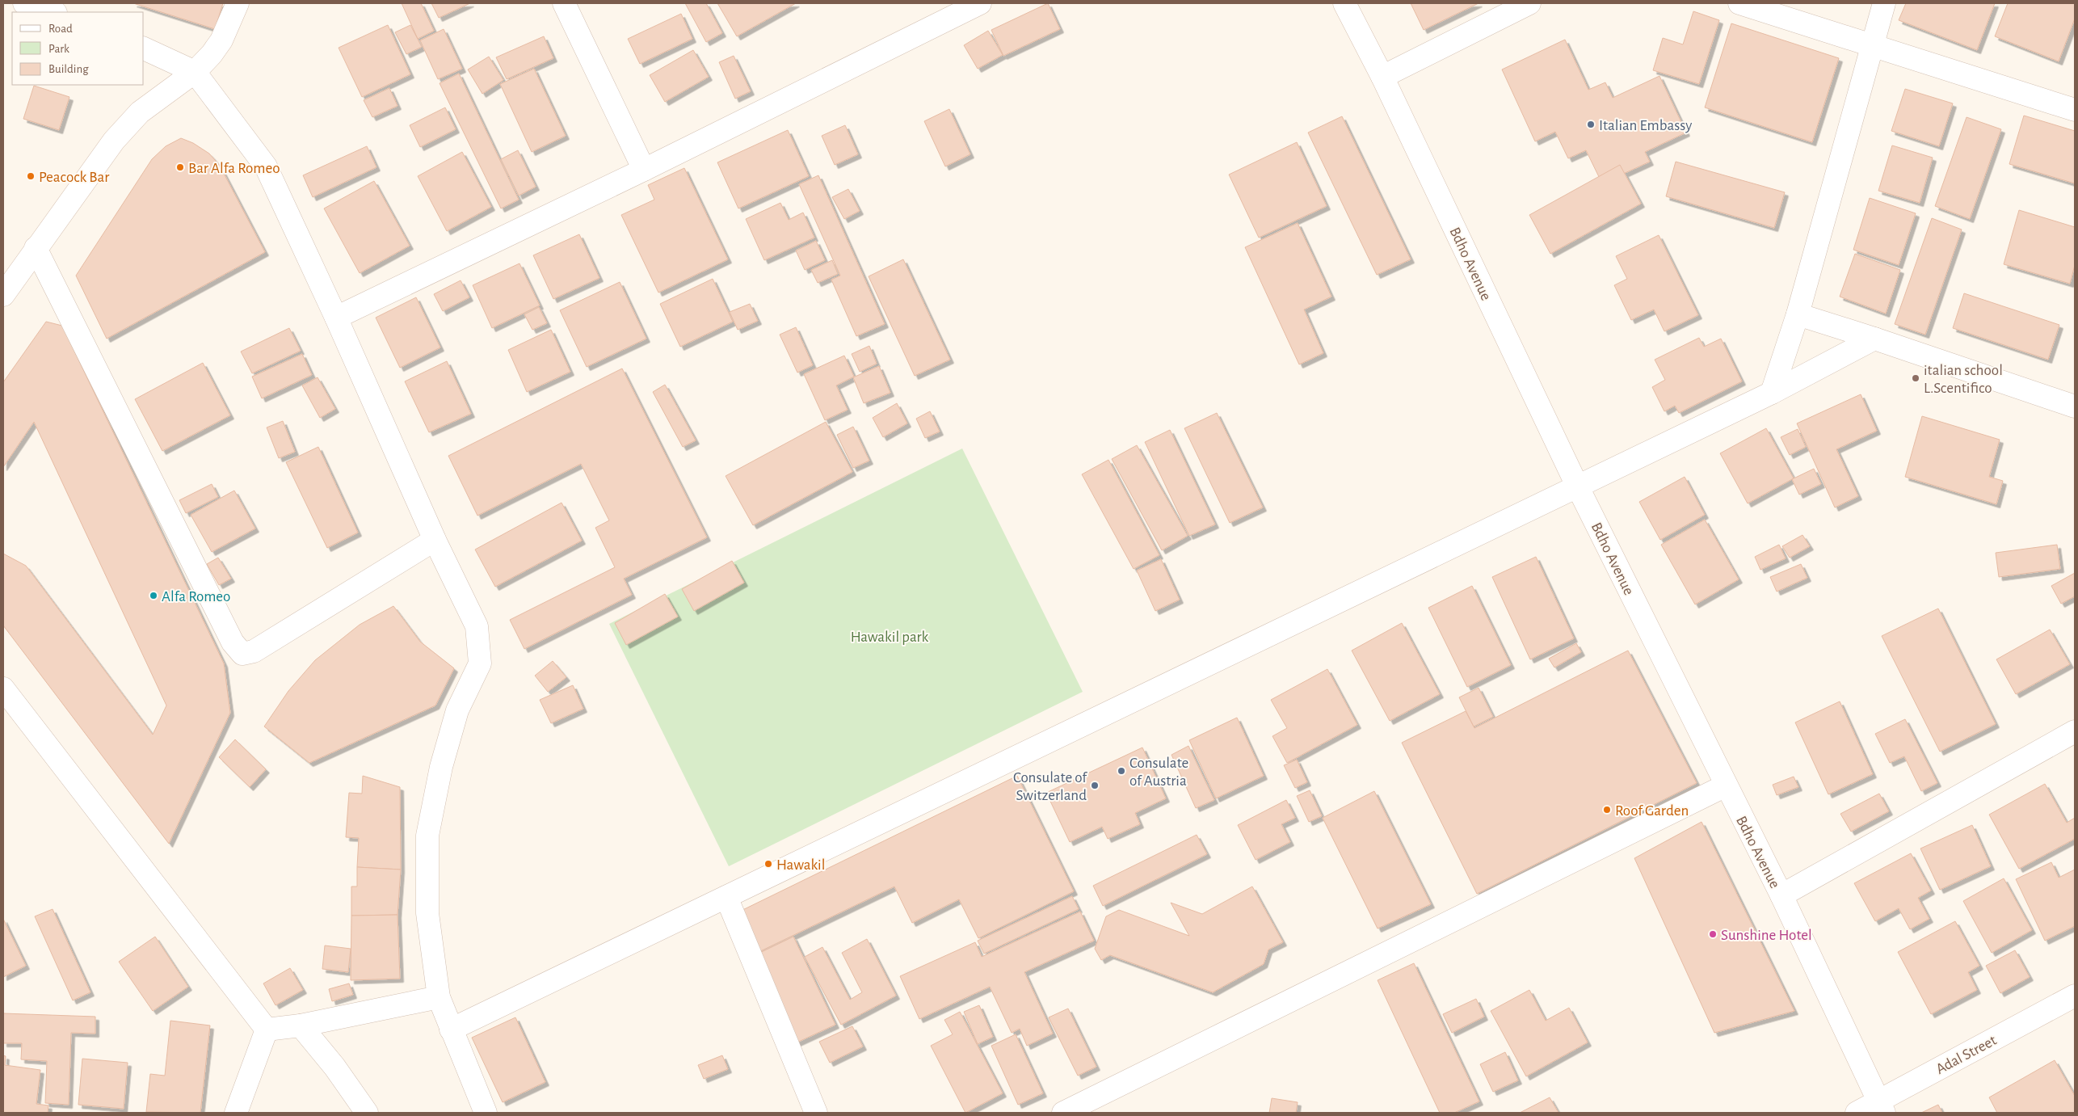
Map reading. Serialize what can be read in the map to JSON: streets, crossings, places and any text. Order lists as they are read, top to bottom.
{
  "streets": {
    "street": ["Bdho Avenue", "Adal Street"]
  },
  "crossings": [
    ["Bdho Avenue", "Adal Street"]
  ],
  "parks": ["Hawakil park"],
  "places": [
    "Italian Embassy",
    "Bar Alfa Romeo",
    "Peacock Bar",
    "italian school L.Scentifico",
    "Alfa Romeo",
    "Consulate of Austria",
    "Consulate of Switzerland",
    "Roof Garden",
    "Hawakil",
    "Sunshine Hotel"
  ],
  "legend": ["Road", "Park", "Building"]
}
